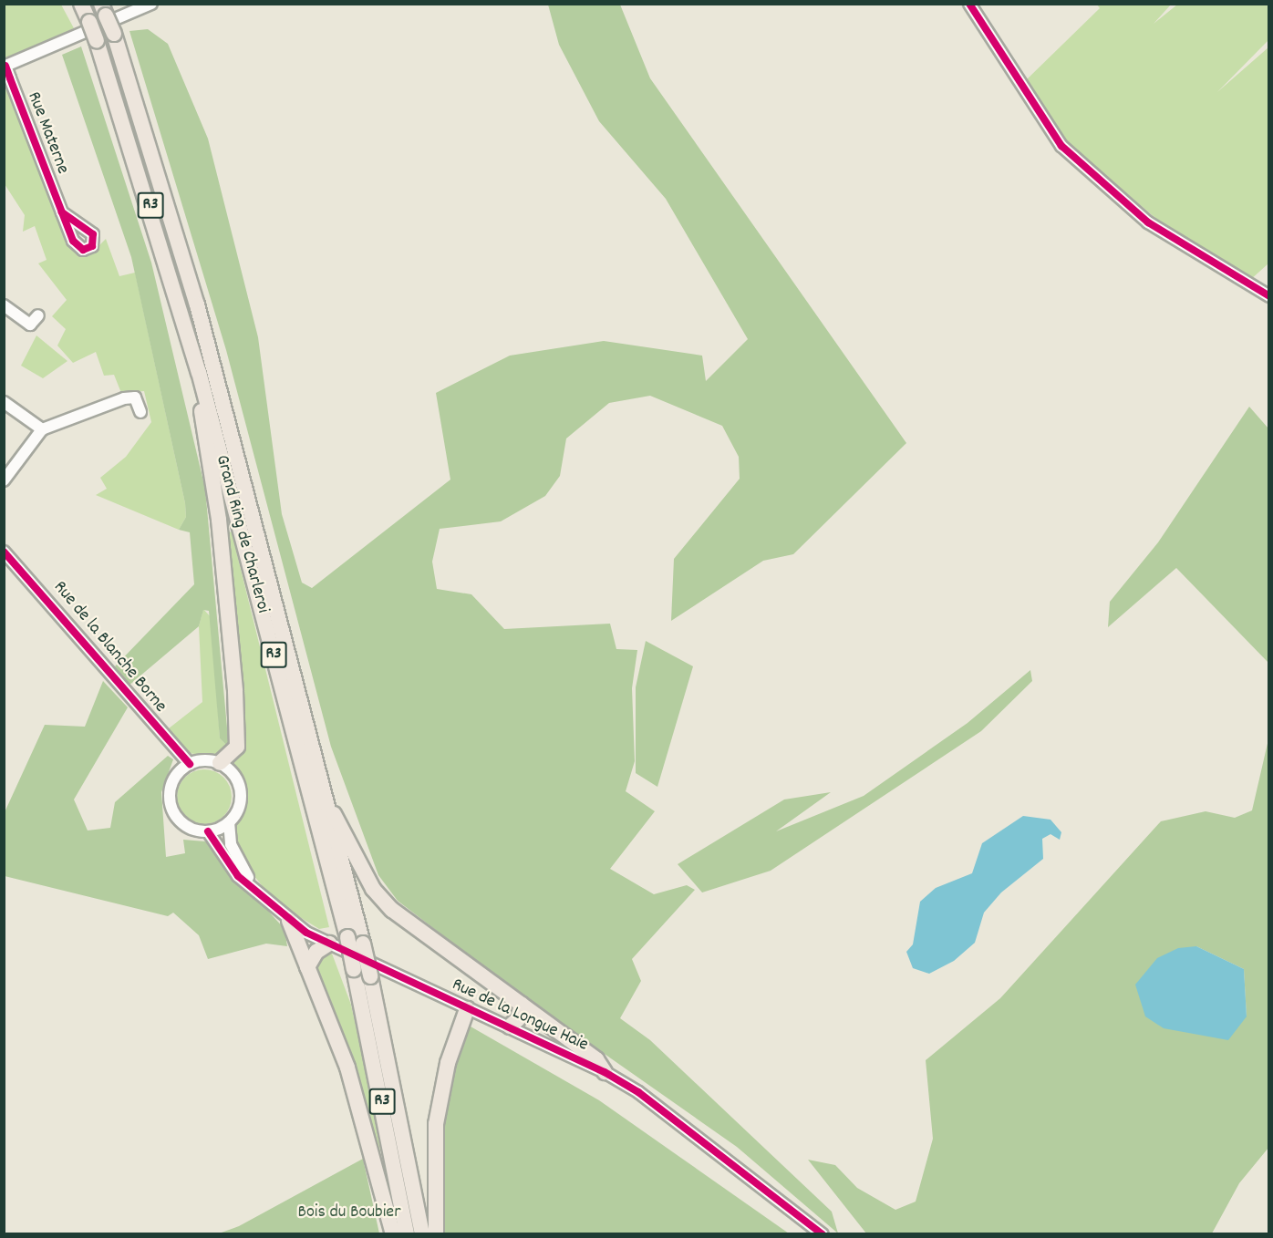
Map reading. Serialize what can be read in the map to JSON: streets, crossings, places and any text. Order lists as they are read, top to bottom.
{
  "streets": {
    "highway": ["R3", "Grand Ring de Charleroi"],
    "street": ["Rue Materne", "Rue de la Blanche Borne", "Rue de la Longue Haie"]
  },
  "crossings": [
    ["Rue de la Blanche Borne", "Rue de la Longue Haie"]
  ],
  "parks": ["Bois du Boubier"]
}
